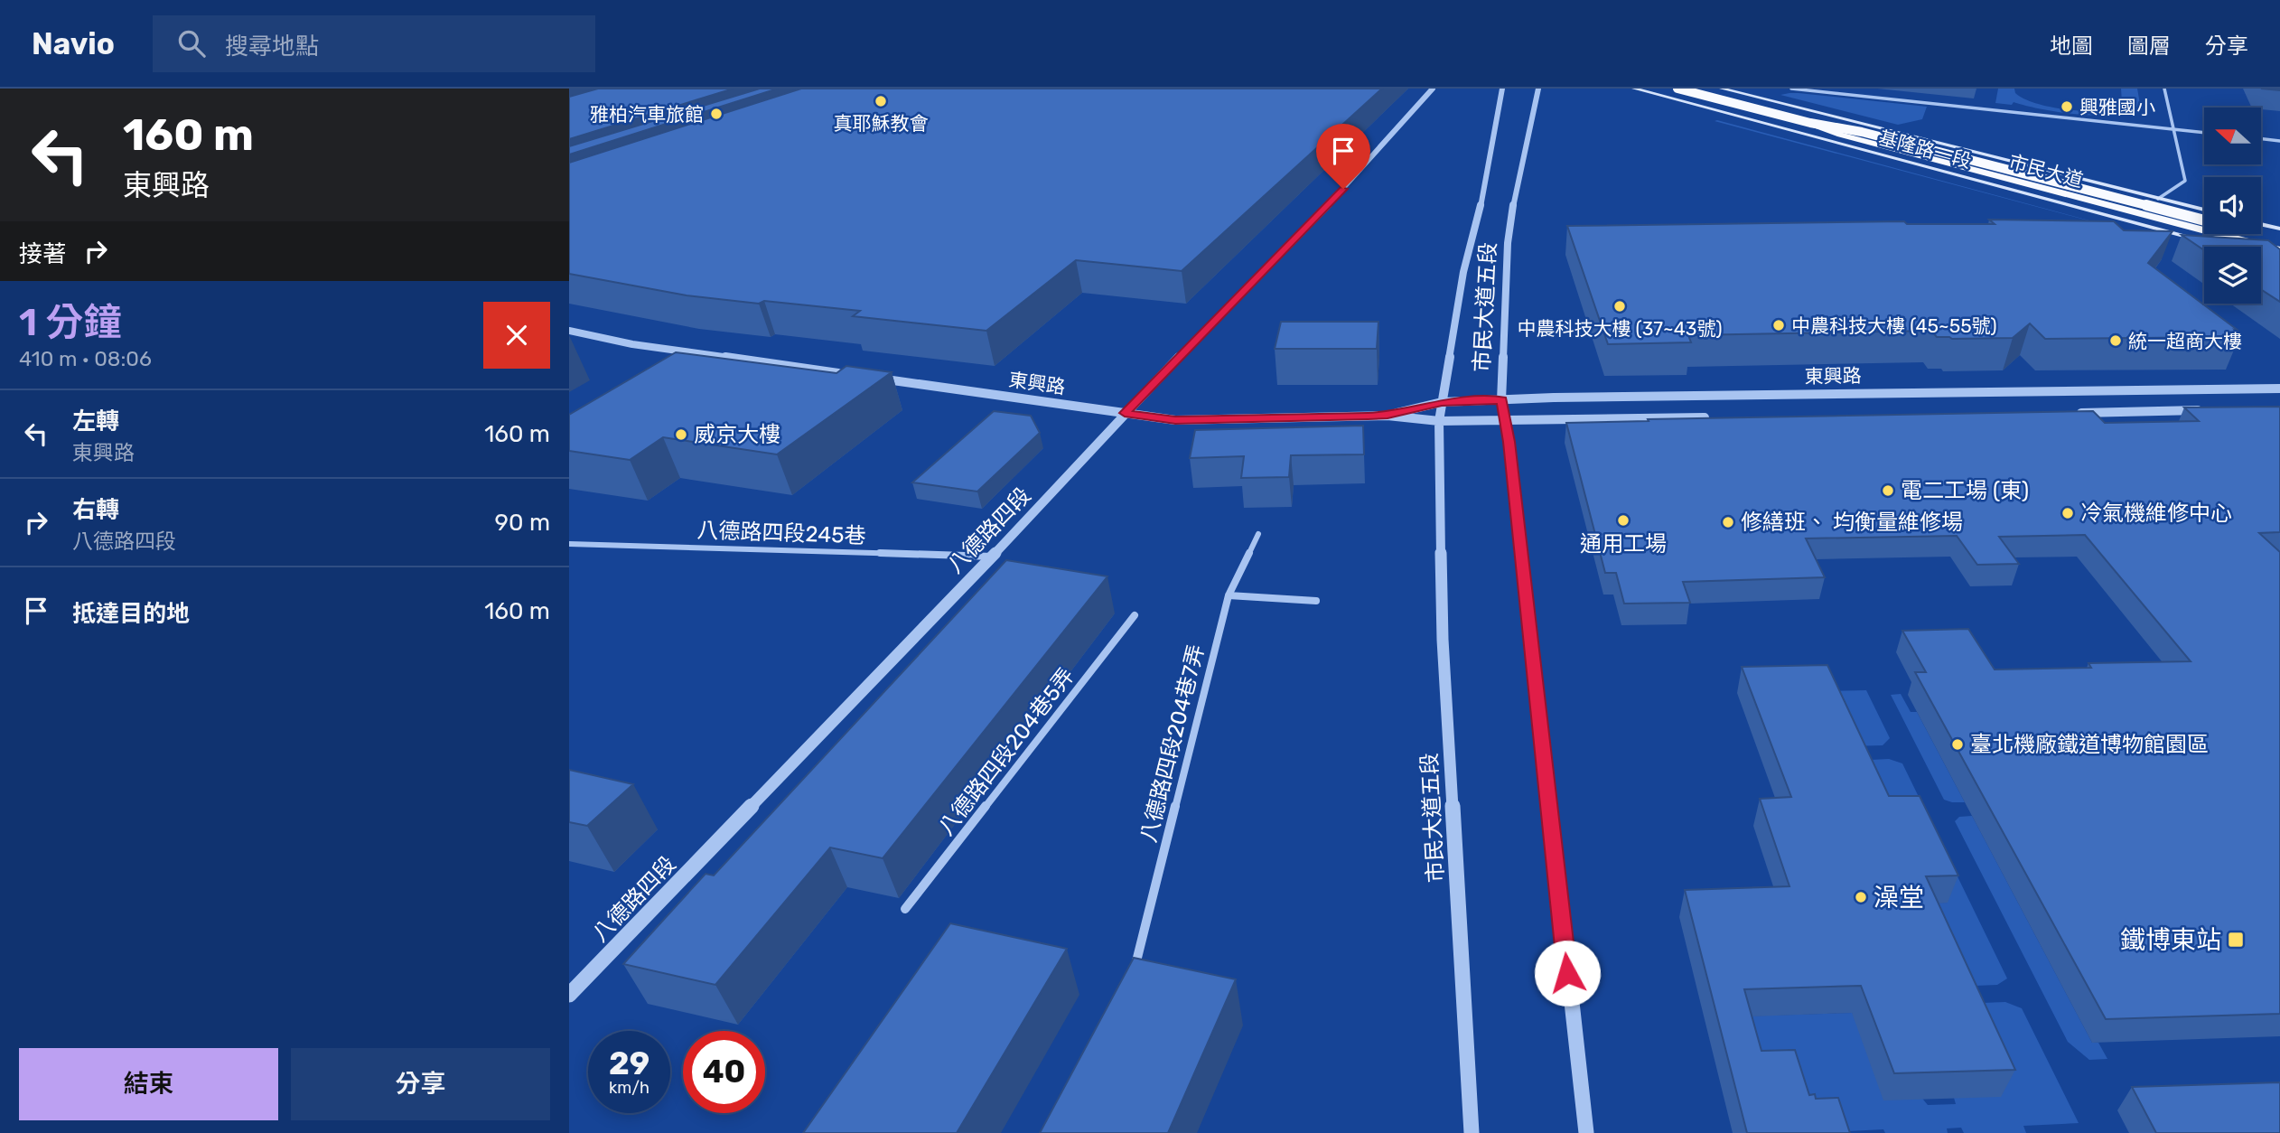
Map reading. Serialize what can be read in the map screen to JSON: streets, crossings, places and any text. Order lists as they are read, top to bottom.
{
  "streets": {
    "highway": ["市民大道"],
    "main road": ["基隆路一段"],
    "street": [
      "市民大道五段",
      "東興路",
      "八德路四段",
      "八德路四段245巷",
      "八德路四段204巷7弄",
      "八德路四段204巷5弄"
    ]
  },
  "crossings": [
    ["市民大道五段", "東興路"],
    ["東興路", "八德路四段"],
    ["八德路四段", "八德路四段245巷"]
  ],
  "places": {
    "other": [
      "真耶穌教會",
      "興雅國小",
      "雅柏汽車旅館",
      "中農科技大樓 (37~43號)",
      "中農科技大樓 (45~55號)",
      "統一超商大樓",
      "威京大樓",
      "電二工場 (東)",
      "冷氣機維修中心",
      "通用工場",
      "修繕班、 均衡量維修場",
      "臺北機廠鐵道博物館園區",
      "澡堂"
    ],
    "transit": ["鐵博東站"]
  },
  "north": "left",
  "page": {
    "header": "Navio",
    "search": "搜尋地點",
    "nav": ["地圖", "圖層", "分享"],
    "turn": ["160 m", "東興路"],
    "then": "接著",
    "heading": ["1 分鐘", "410 m · 08:06"],
    "list": [
      {
        "name": "左轉",
        "note": "東興路",
        "value": "160 m"
      },
      {
        "name": "右轉",
        "note": "八德路四段",
        "value": "90 m"
      },
      {
        "name": "抵達目的地",
        "value": "160 m"
      }
    ],
    "speed": "29 km/h",
    "limit": "40",
    "buttons": ["結束", "分享"]
  }
}
